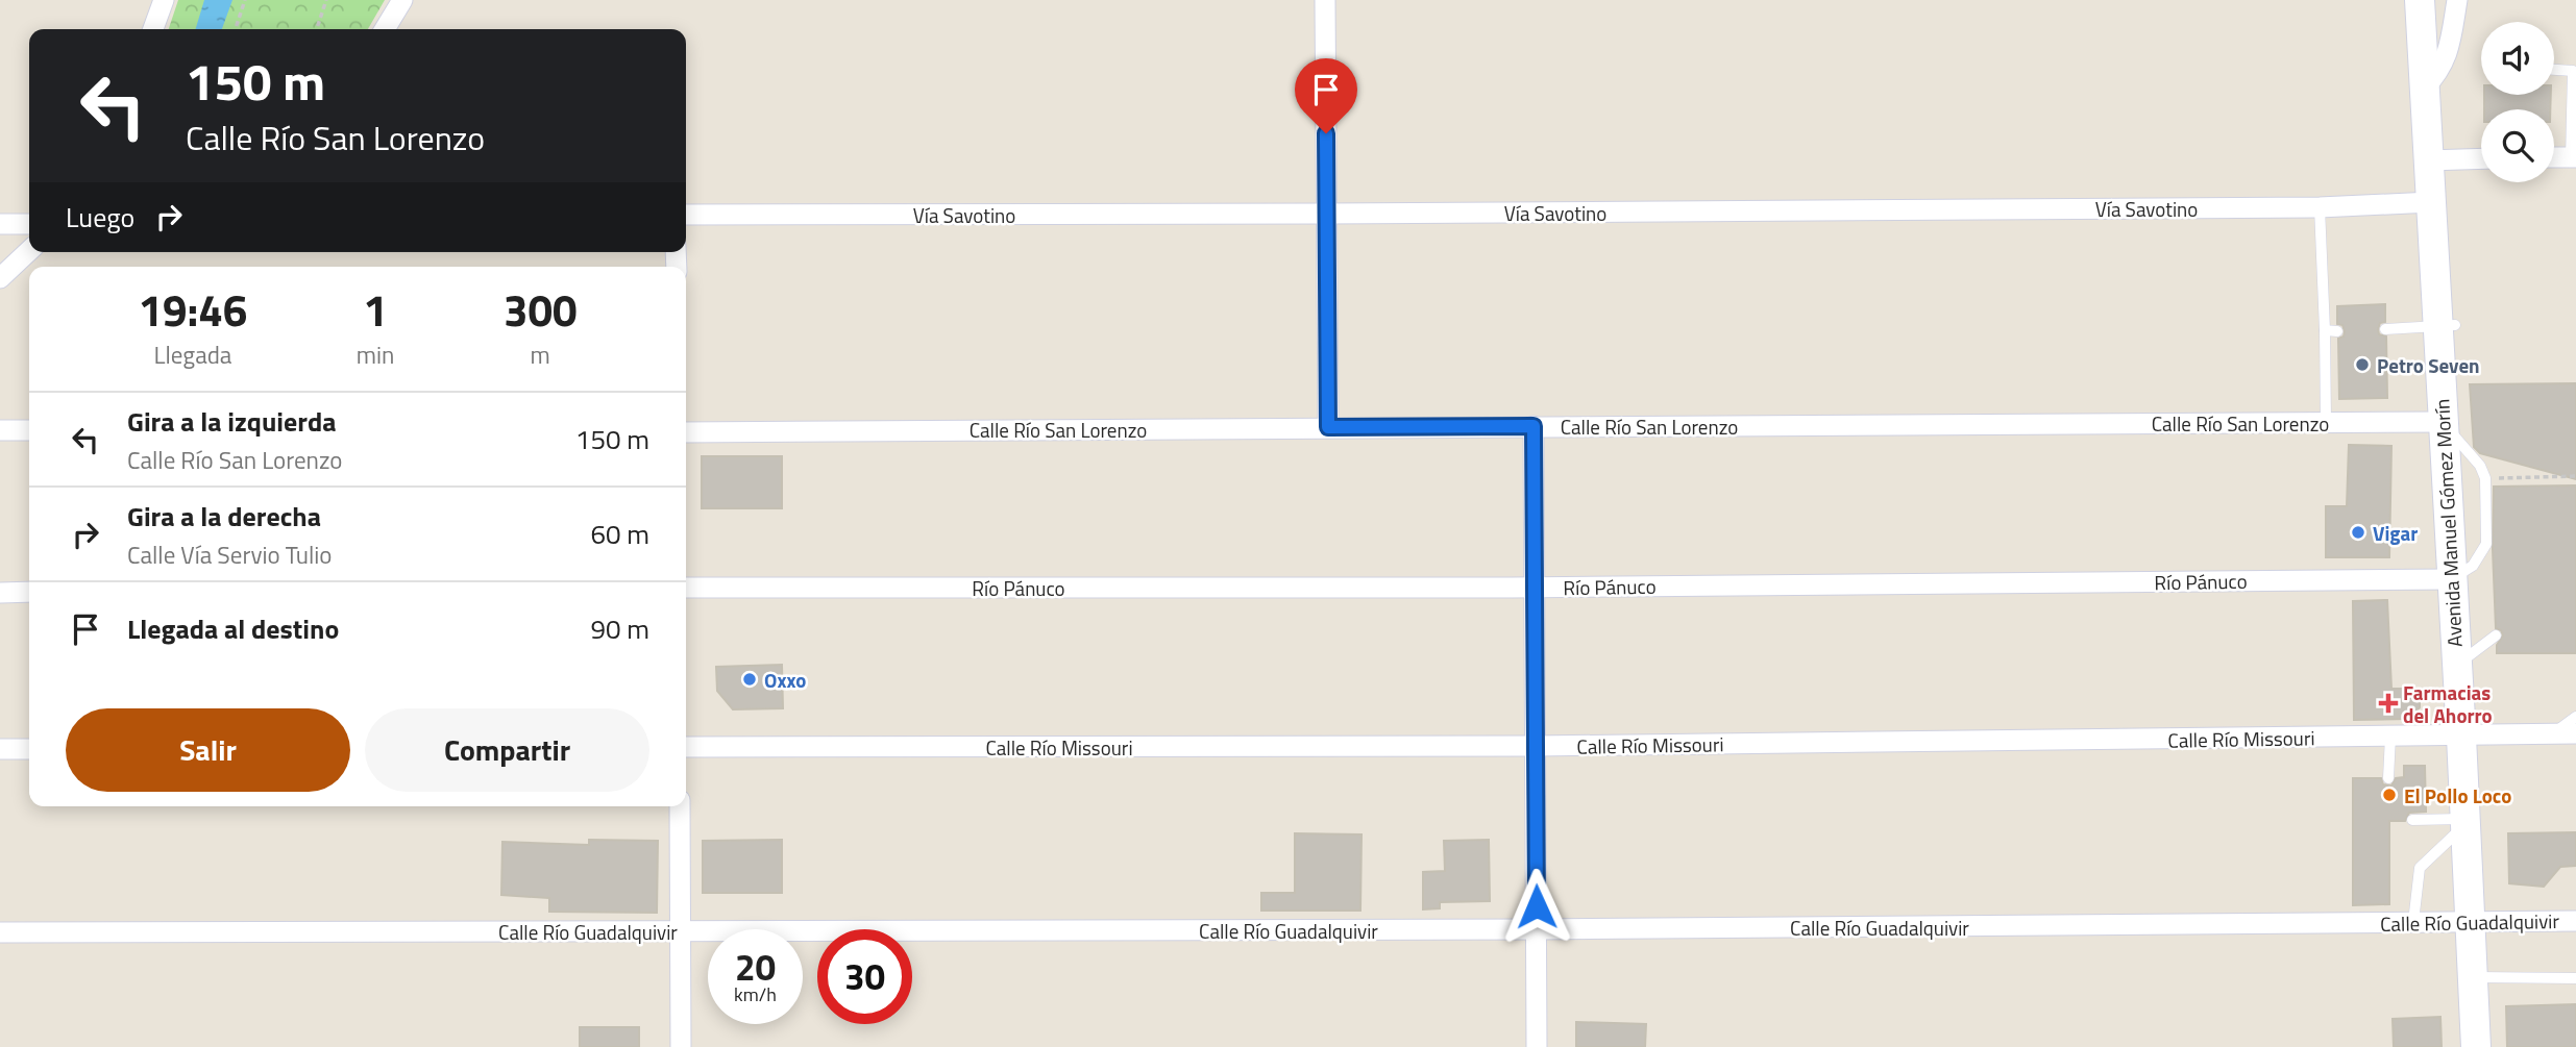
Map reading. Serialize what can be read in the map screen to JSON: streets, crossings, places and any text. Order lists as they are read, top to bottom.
{
  "streets": {
    "main road": ["Avenida Manuel Gómez Morín"],
    "street": [
      "Vía Savotino",
      "Calle Río San Lorenzo",
      "Río Pánuco",
      "Calle Río Missouri",
      "Calle Río Guadalquivir"
    ]
  },
  "crossings": [
    ["Vía Savotino", "Avenida Manuel Gómez Morín"],
    ["Calle Río San Lorenzo", "Avenida Manuel Gómez Morín"],
    ["Avenida Manuel Gómez Morín", "Río Pánuco"],
    ["Avenida Manuel Gómez Morín", "Calle Río Missouri"],
    ["Avenida Manuel Gómez Morín", "Calle Río Guadalquivir"]
  ],
  "places": {
    "other": [
      "Petro Seven",
      "Vigar",
      "Oxxo",
      "El Pollo Loco"
    ],
    "health": ["Farmacias del Ahorro"]
  },
  "page": {
    "turn": ["150 m", "Calle Río San Lorenzo"],
    "then": "Luego",
    "eta": [
      "19:46",
      "Llegada",
      "1",
      "min",
      "300",
      "m"
    ],
    "list": [
      {
        "name": "Gira a la izquierda",
        "note": "Calle Río San Lorenzo",
        "value": "150 m"
      },
      {
        "name": "Gira a la derecha",
        "note": "Calle Vía Servio Tulio",
        "value": "60 m"
      },
      {
        "name": "Llegada al destino",
        "value": "90 m"
      }
    ],
    "buttons": ["Salir", "Compartir"],
    "speed": "20 km/h",
    "limit": "30"
  }
}
